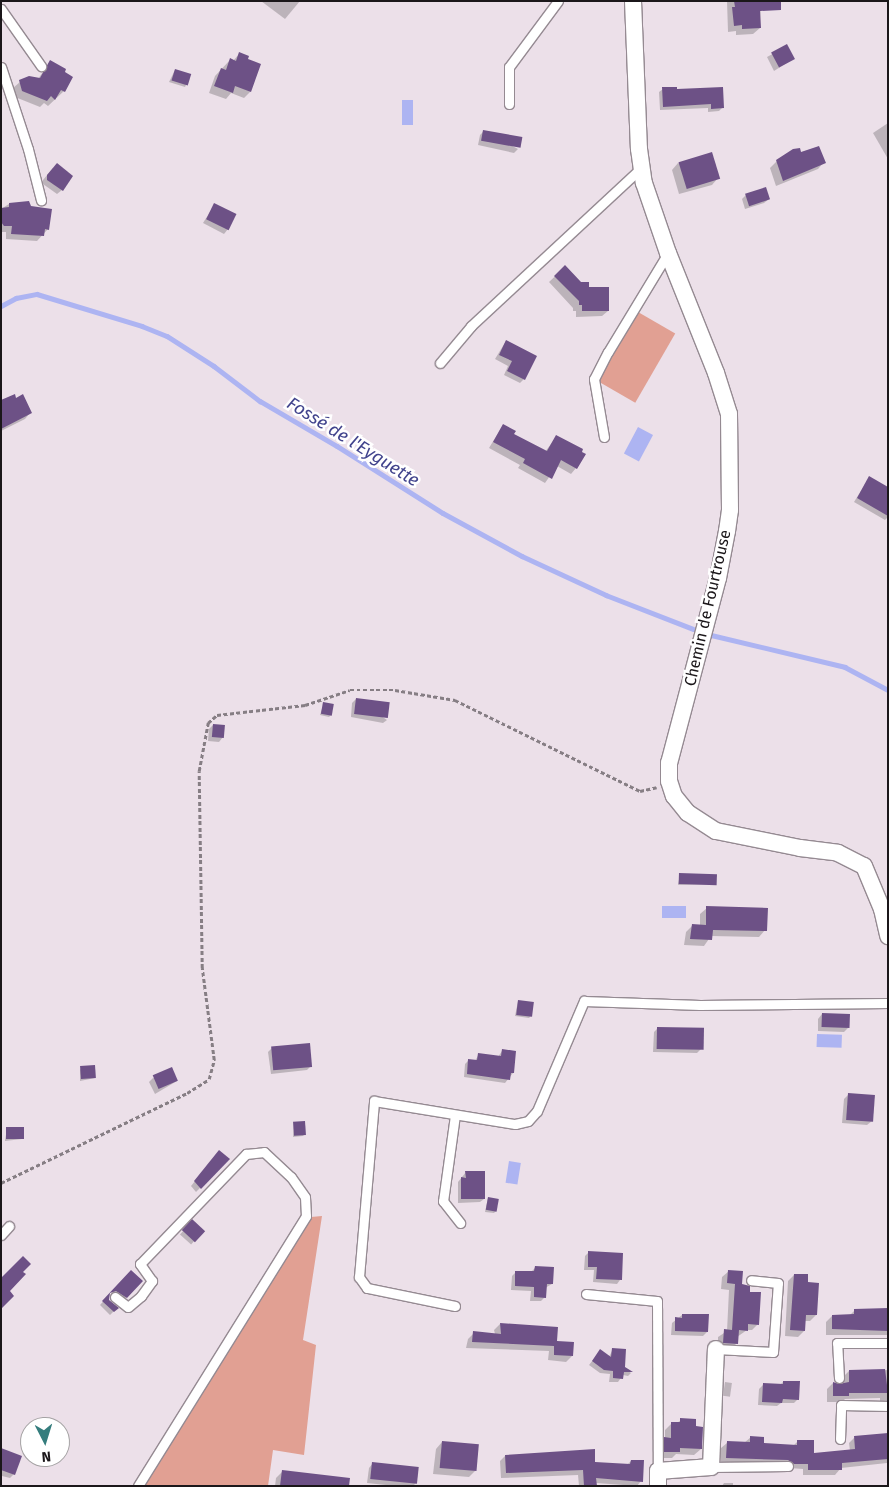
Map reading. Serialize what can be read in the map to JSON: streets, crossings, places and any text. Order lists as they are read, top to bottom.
{
  "streets": {
    "street": ["Chemin de Fourtrouse"]
  },
  "water": ["Fossé de l'Eyguette"],
  "north": "bottom"
}
